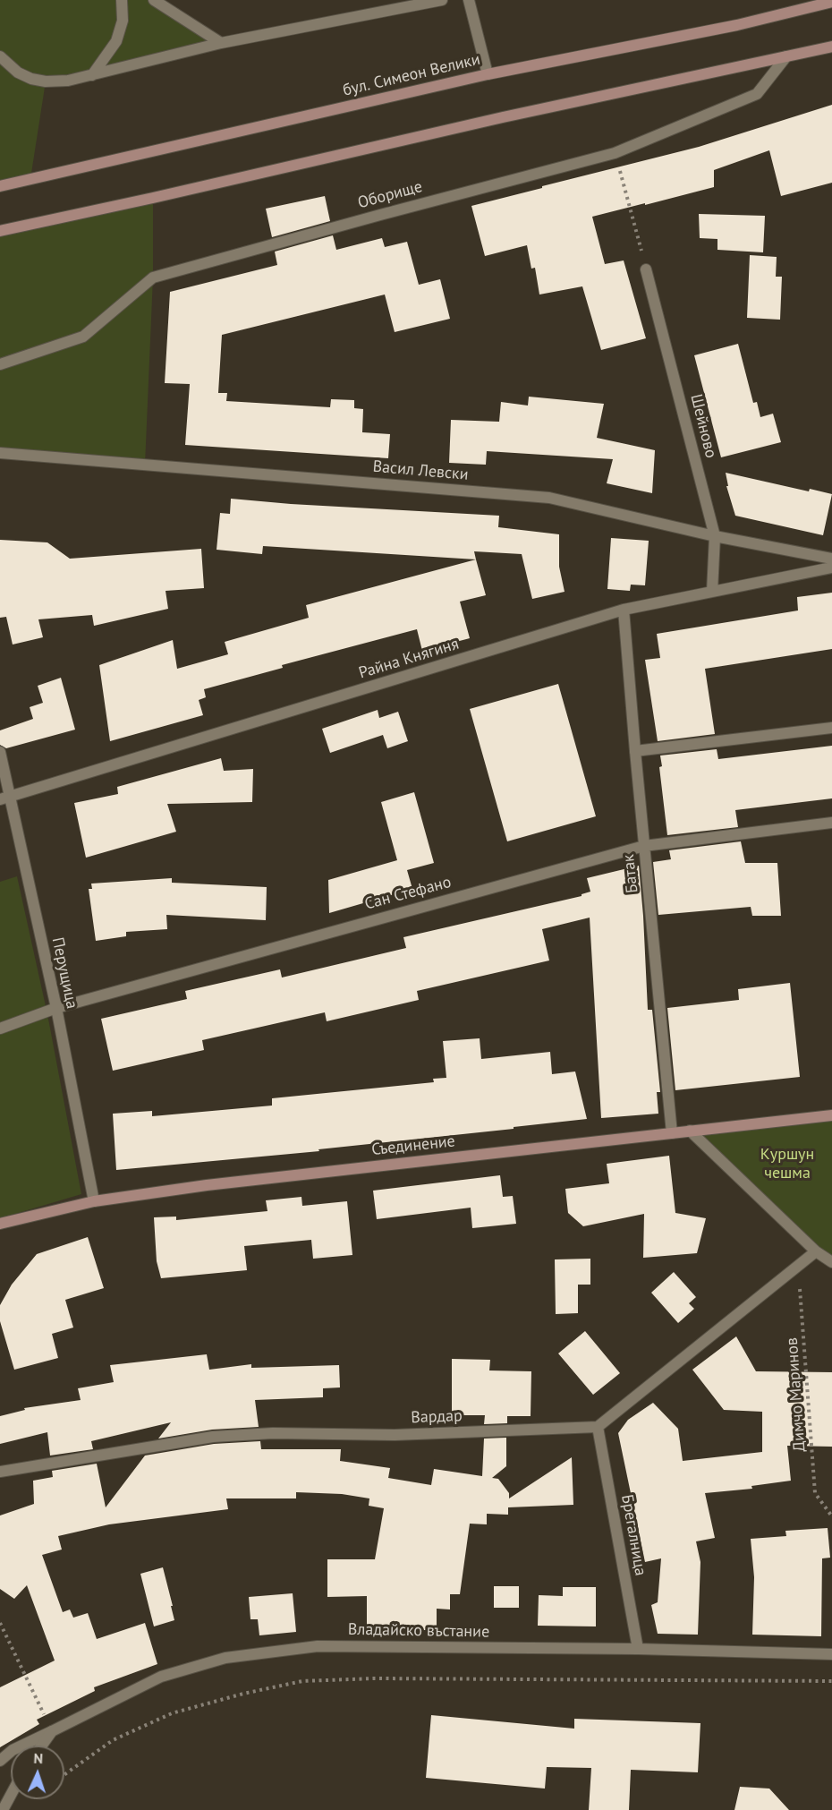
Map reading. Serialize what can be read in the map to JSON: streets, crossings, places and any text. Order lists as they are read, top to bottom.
{
  "streets": {
    "main road": ["бул. Симеон Велики", "Съединение"],
    "street": [
      "Оборище",
      "Шейново",
      "Васил Левски",
      "Райна Княгиня",
      "Батак",
      "Сан Стефано",
      "Перущица",
      "Вардар",
      "Брегалница",
      "Владайско въстание"
    ],
    "path": ["Димчо Маринов"]
  },
  "crossings": [
    ["Шейново", "Васил Левски"],
    ["Шейново", "Райна Княгиня"],
    ["Райна Княгиня", "Батак"],
    ["Райна Княгиня", "Перущица"],
    ["Батак", "Сан Стефано"],
    ["Батак", "Съединение"],
    ["Сан Стефано", "Перущица"],
    ["Перущица", "Съединение"],
    ["Вардар", "Брегалница"],
    ["Брегалница", "Владайско въстание"]
  ],
  "parks": ["Куршун чешма"],
  "north": "top"
}
